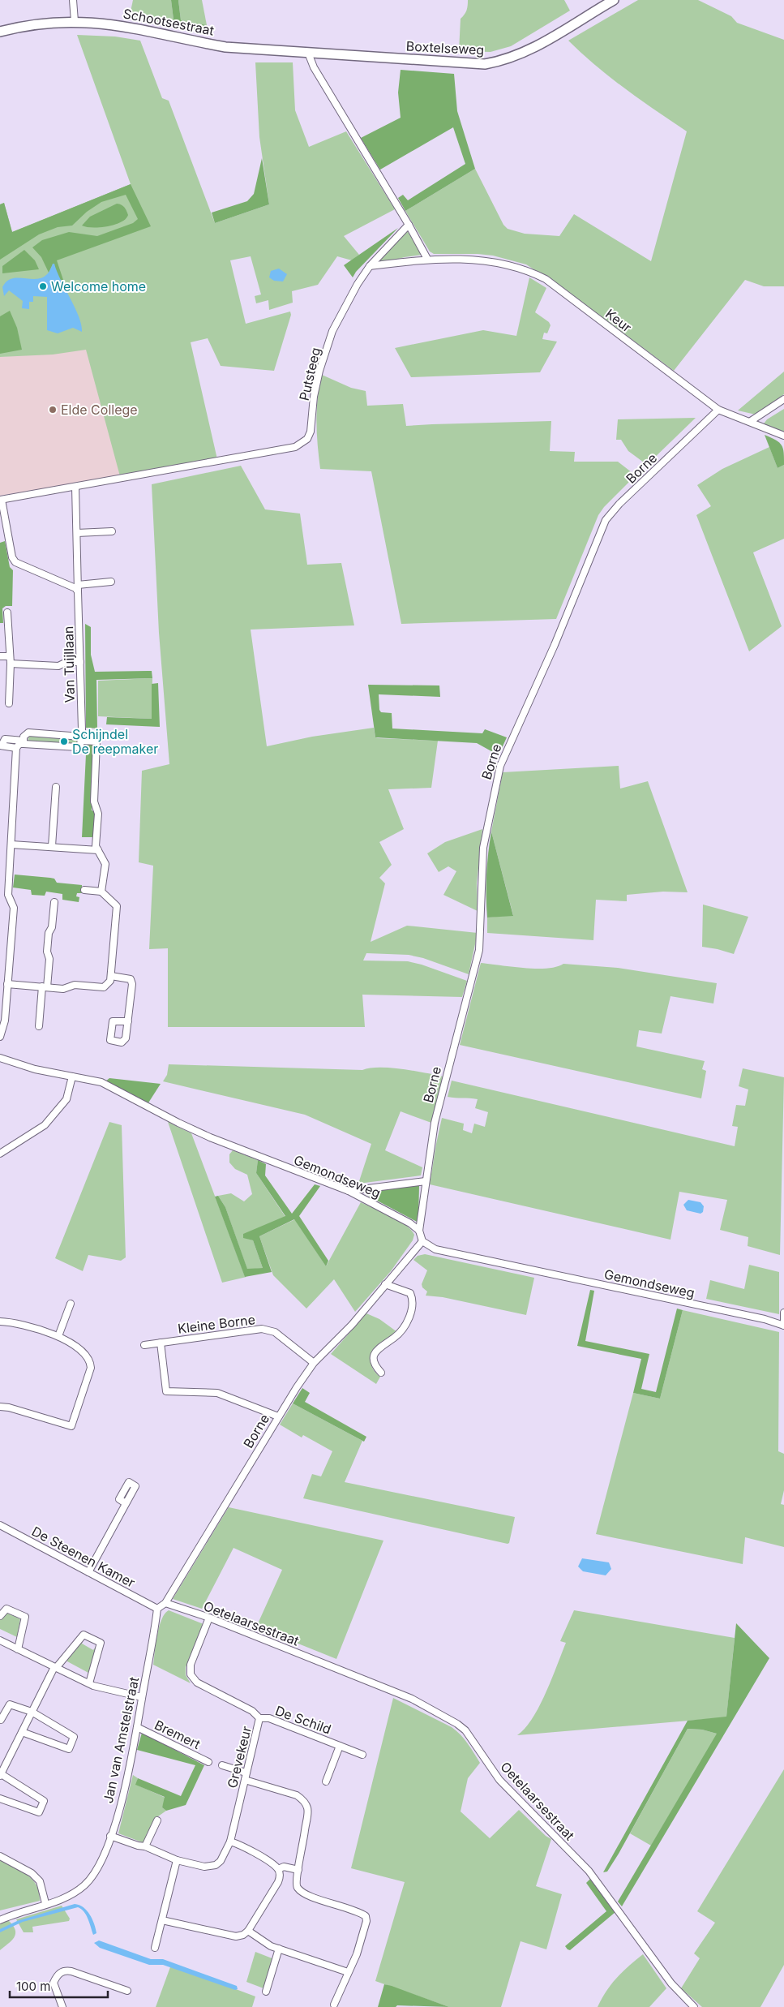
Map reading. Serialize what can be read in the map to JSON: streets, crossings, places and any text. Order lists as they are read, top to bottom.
{
  "streets": {
    "main road": ["Schootsestraat", "Boxtelseweg"],
    "street": [
      "Keur",
      "Putsteeg",
      "Borne",
      "Van Tuijllaan",
      "Gemondseweg",
      "Kleine Borne",
      "De Steenen Kamer",
      "Oetelaarsestraat",
      "De Schild",
      "Bremert",
      "Jan van Amstelstraat",
      "Grevekeur"
    ]
  },
  "crossings": [
    ["Schootsestraat", "Boxtelseweg"],
    ["Keur", "Putsteeg"],
    ["Keur", "Borne"],
    ["Putsteeg", "Van Tuijllaan"],
    ["Borne", "Gemondseweg"],
    ["Borne", "Kleine Borne"],
    ["Borne", "Oetelaarsestraat"],
    ["De Steenen Kamer", "Jan van Amstelstraat"],
    ["Oetelaarsestraat", "Grevekeur"],
    ["De Schild", "Grevekeur"],
    ["Bremert", "Jan van Amstelstraat"],
    ["Jan van Amstelstraat", "Grevekeur"]
  ],
  "places": ["Welcome home", "Elde College", "Schijndel De reepmaker"],
  "scale_bar": "100 m"
}
